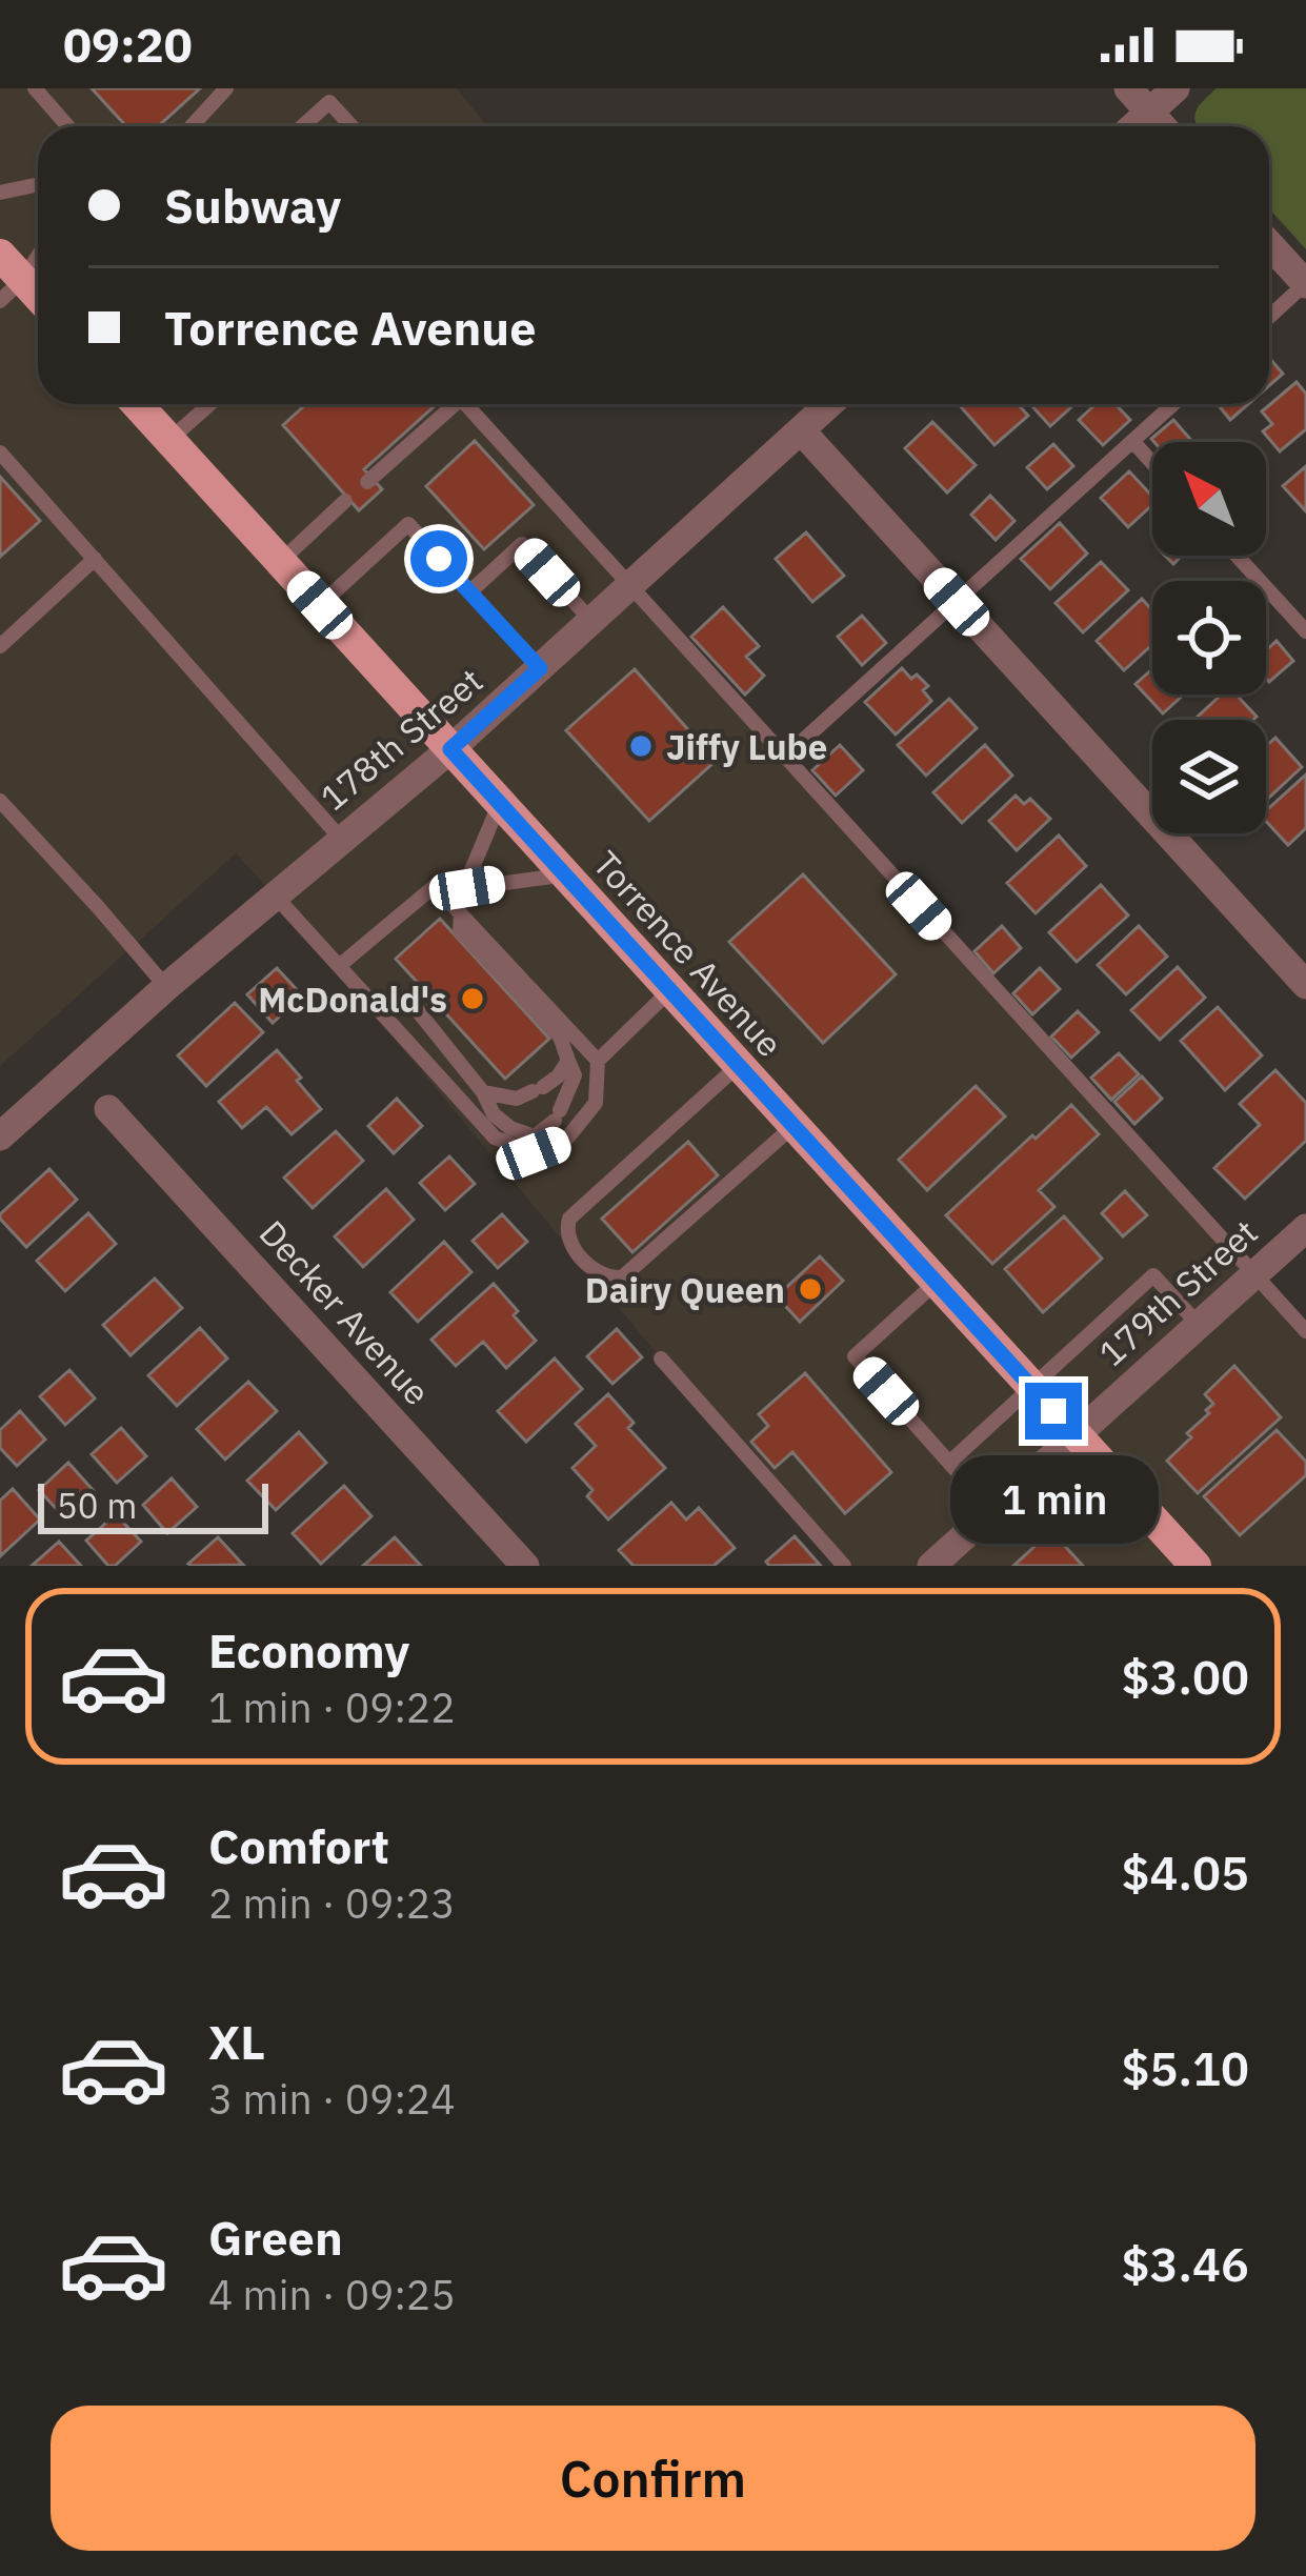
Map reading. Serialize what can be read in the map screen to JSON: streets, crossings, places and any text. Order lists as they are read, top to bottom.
{
  "streets": {
    "main road": ["Torrence Avenue"],
    "street": ["178th Street", "179th Street", "Decker Avenue"]
  },
  "crossings": [
    ["178th Street", "Torrence Avenue"],
    ["Torrence Avenue", "179th Street"]
  ],
  "places": ["Jiffy Lube", "McDonald's", "Dairy Queen"],
  "scale_bar": "50 m",
  "north": "top left",
  "page": {
    "status": "09:20",
    "banner": ["Subway", "Torrence Avenue"],
    "bubble": "1 min",
    "scale": "50 m",
    "list": [
      {
        "name": "Economy",
        "note": "1 min · 09:22",
        "value": "$3.00"
      },
      {
        "name": "Comfort",
        "note": "2 min · 09:23",
        "value": "$4.05"
      },
      {
        "name": "XL",
        "note": "3 min · 09:24",
        "value": "$5.10"
      },
      {
        "name": "Green",
        "note": "4 min · 09:25",
        "value": "$3.46"
      }
    ],
    "buttons": "Confirm"
  }
}
